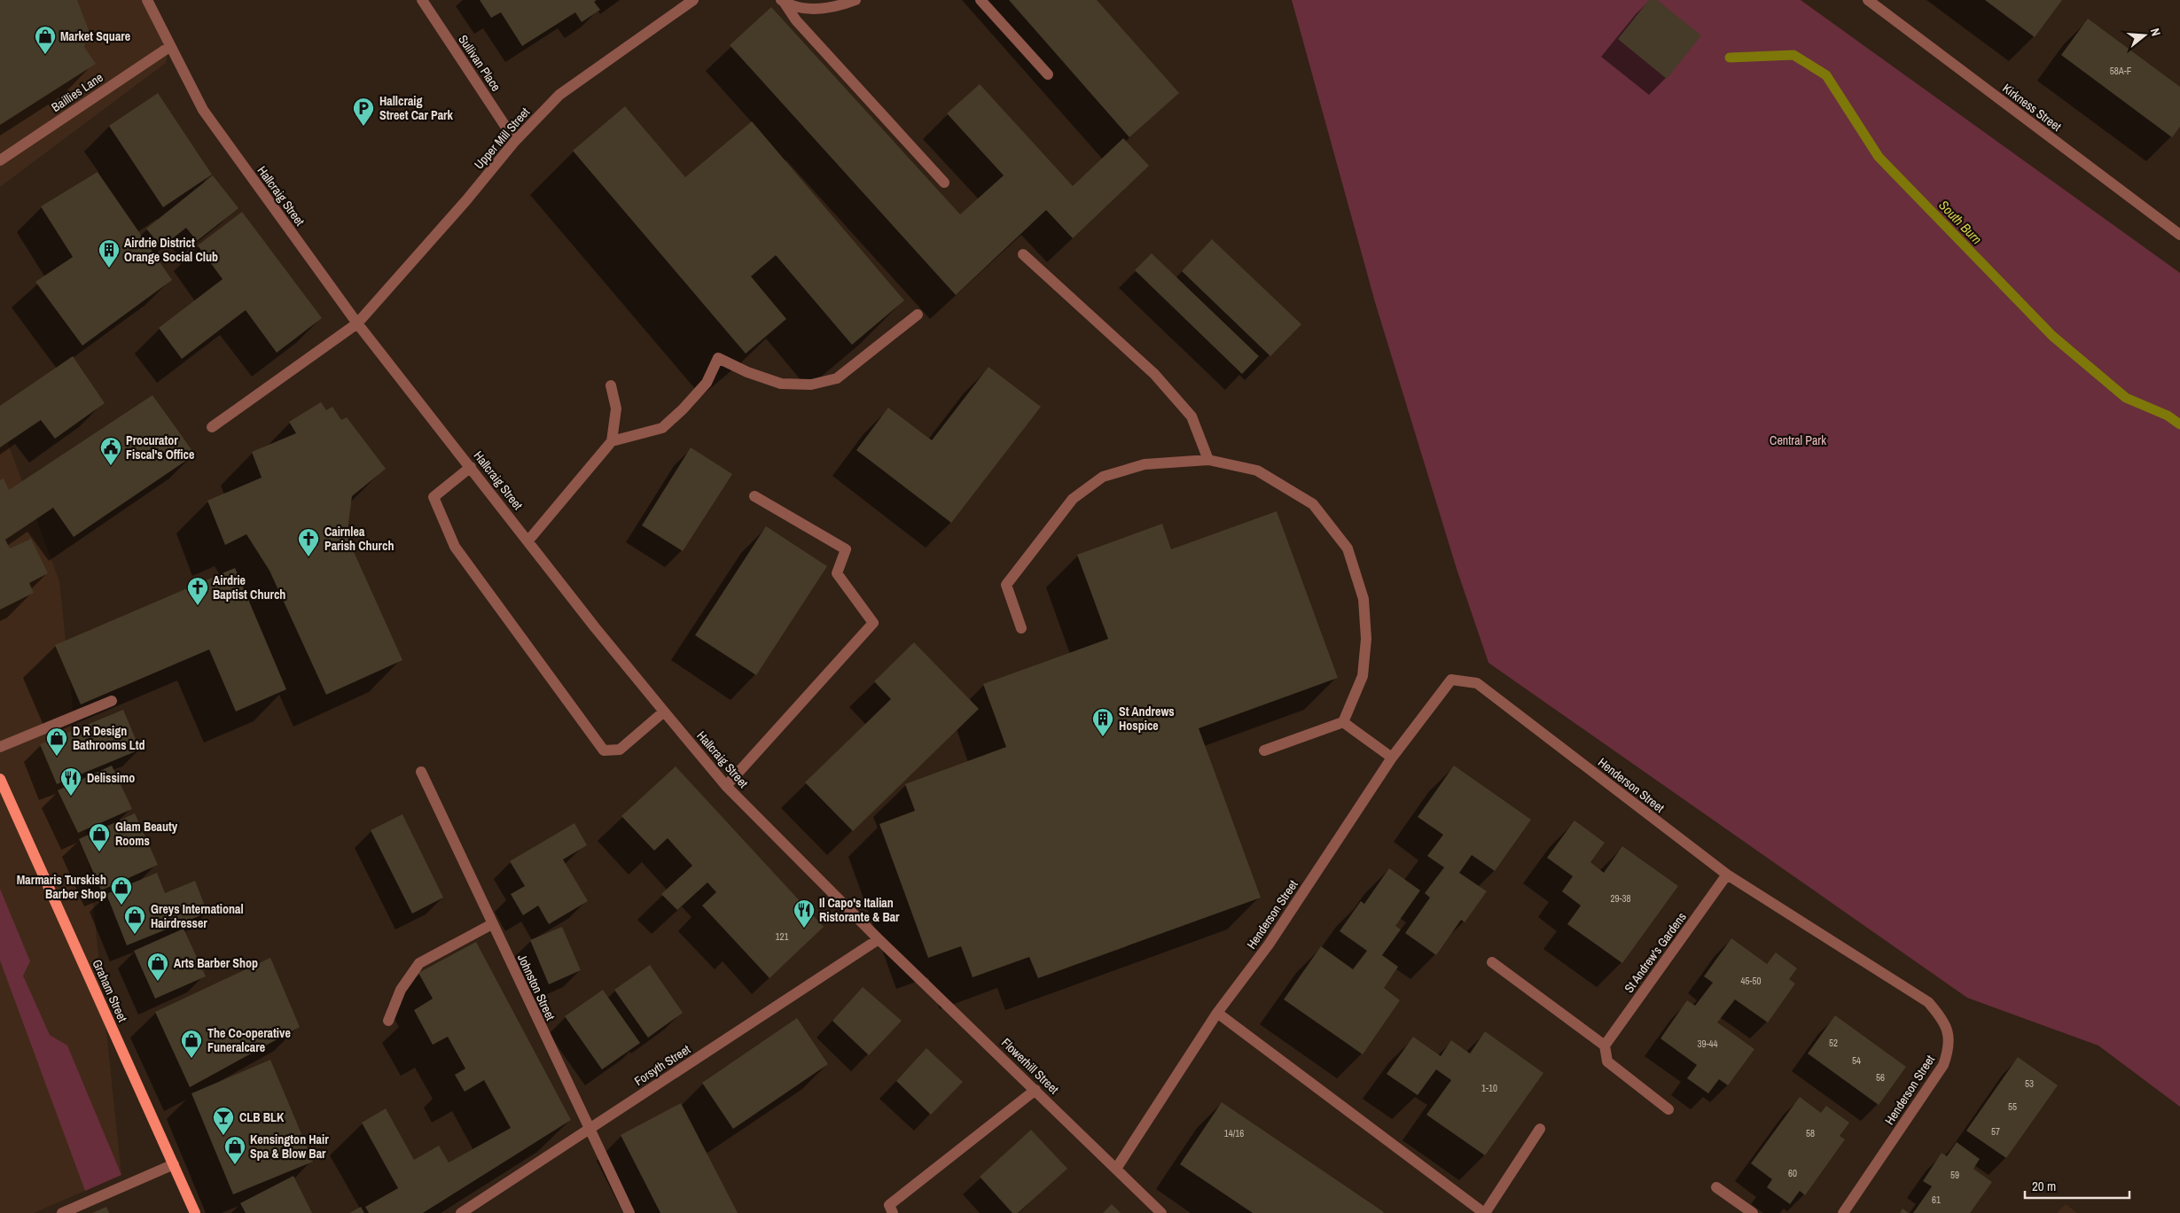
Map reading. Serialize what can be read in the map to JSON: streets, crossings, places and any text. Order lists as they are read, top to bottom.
{
  "streets": {
    "main road": ["Graham Street"],
    "street": [
      "Sullivan Place",
      "Baillies Lane",
      "Kirkness Street",
      "Upper Mill Street",
      "Hallcraig Street",
      "Henderson Street",
      "St Andrew's Gardens",
      "Johnston Street",
      "Forsyth Street",
      "Flowerhill Street"
    ]
  },
  "crossings": [
    ["Sullivan Place", "Upper Mill Street"],
    ["Baillies Lane", "Hallcraig Street"],
    ["Upper Mill Street", "Hallcraig Street"],
    ["Hallcraig Street", "Forsyth Street"],
    ["Hallcraig Street", "Flowerhill Street"],
    ["Henderson Street", "St Andrew's Gardens"],
    ["Henderson Street", "Flowerhill Street"],
    ["Johnston Street", "Forsyth Street"],
    ["Forsyth Street", "Flowerhill Street"]
  ],
  "water": ["South Burn"],
  "parks": ["Central Park"],
  "places": {
    "shop": [
      "Market Square",
      "D R Design Bathrooms Ltd",
      "Glam Beauty Rooms",
      "Marmaris Turskish Barber Shop",
      "Greys International Hairdresser",
      "Arts Barber Shop",
      "The Co-operative Funeralcare",
      "Kensington Hair Spa & Blow Bar"
    ],
    "parking": ["Hallcraig Street Car Park"],
    "building": ["Airdrie District Orange Social Club", "St Andrews Hospice"],
    "public building": ["Procurator Fiscal's Office"],
    "church": ["Cairnlea Parish Church", "Airdrie Baptist Church"],
    "restaurant": ["Delissimo", "Il Capo's Italian Ristorante & Bar"],
    "bar": ["CLB BLK"]
  },
  "house_numbers": [
    "58A-F",
    "29-38",
    "121",
    "45-50",
    "52",
    "39-44",
    "54",
    "56",
    "53",
    "1-10",
    "55",
    "57",
    "14/16",
    "58",
    "60",
    "59",
    "61"
  ],
  "scale_bar": "20 m",
  "north": "right"
}
